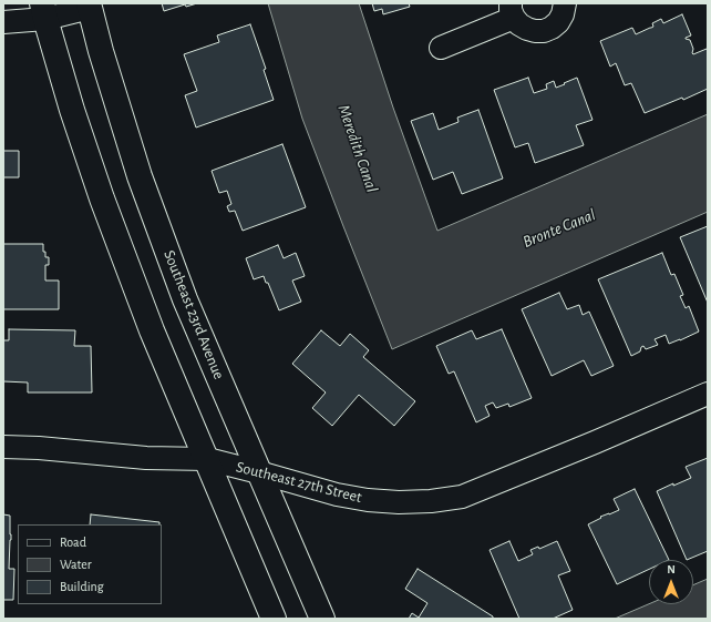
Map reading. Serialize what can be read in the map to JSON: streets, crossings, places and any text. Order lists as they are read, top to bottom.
{
  "streets": {
    "street": ["Southeast 23rd Avenue", "Southeast 27th Street"]
  },
  "crossings": [
    ["Southeast 23rd Avenue", "Southeast 27th Street"]
  ],
  "water": ["Meredith Canal", "Bronte Canal"],
  "legend": ["Road", "Water", "Building"],
  "north": "top"
}
